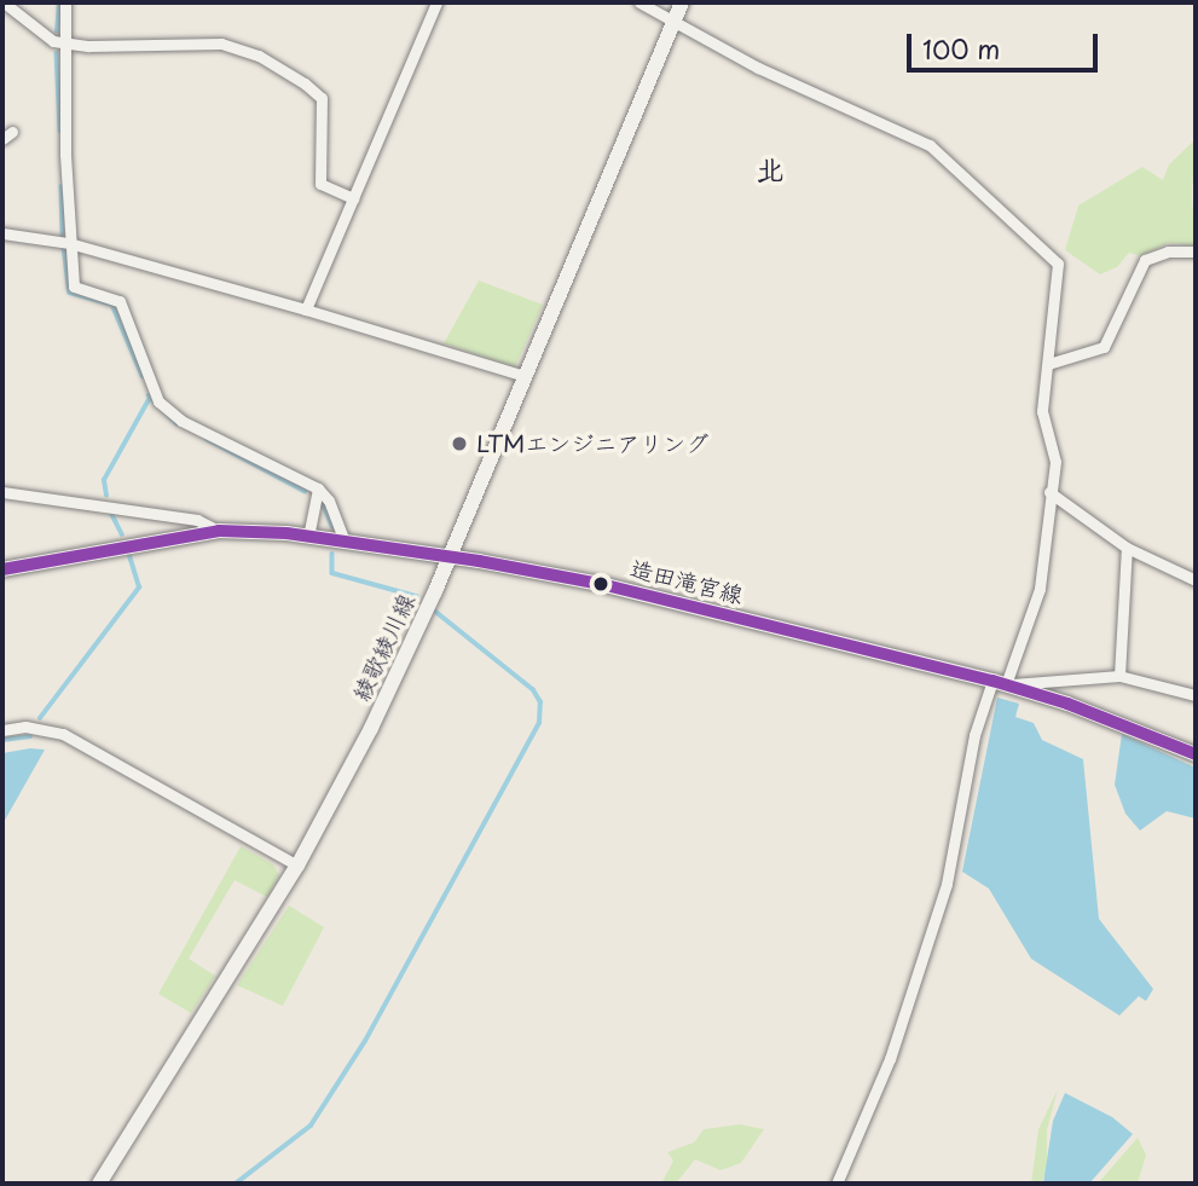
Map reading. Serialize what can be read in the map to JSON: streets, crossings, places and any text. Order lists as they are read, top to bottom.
{
  "streets": {
    "main road": ["造田滝宮線", "綾歌綾川線"]
  },
  "crossings": [
    ["造田滝宮線", "綾歌綾川線"]
  ],
  "districts": ["北"],
  "places": ["LTMエンジニアリング"],
  "scale_bar": "100 m"
}
